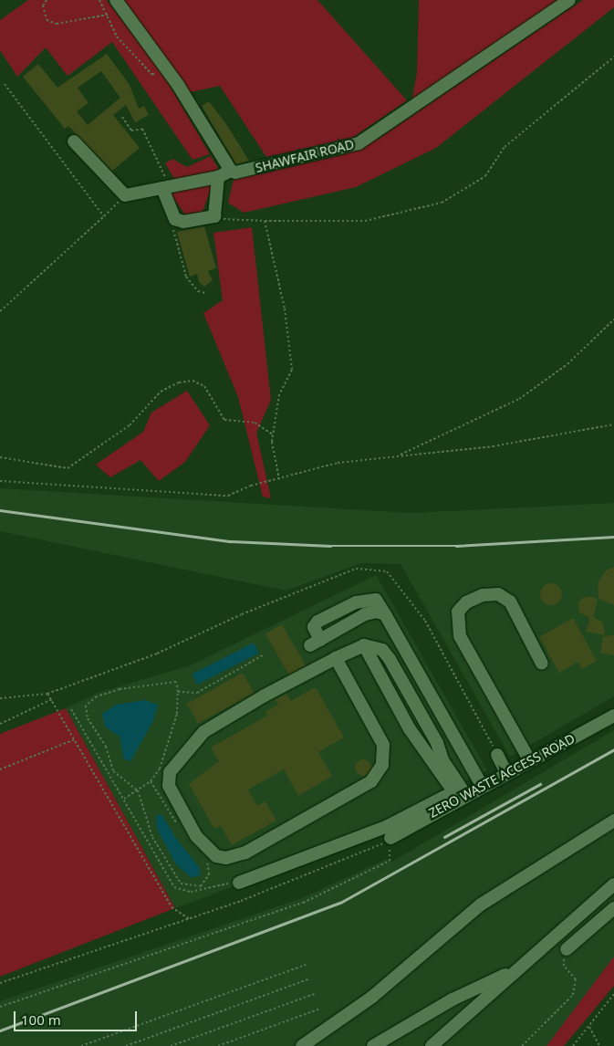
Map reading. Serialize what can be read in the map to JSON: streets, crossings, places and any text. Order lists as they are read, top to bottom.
{
  "streets": {
    "street": ["SHAWFAIR ROAD", "ZERO WASTE ACCESS ROAD"]
  },
  "scale_bar": "100 m"
}
